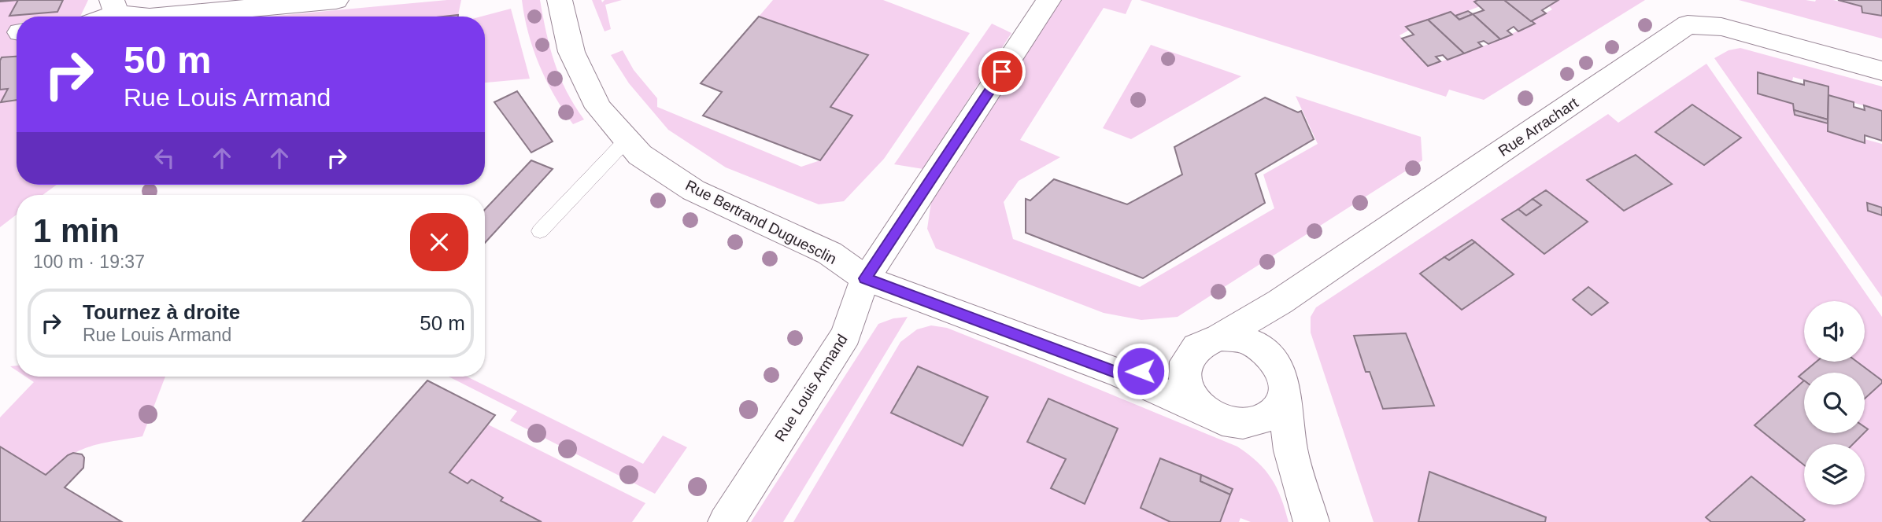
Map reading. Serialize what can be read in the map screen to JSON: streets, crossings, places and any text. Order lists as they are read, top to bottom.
{
  "streets": {
    "street": ["Rue Arrachart", "Rue Bertrand Duguesclin", "Rue Louis Armand"]
  },
  "crossings": [
    ["Rue Bertrand Duguesclin", "Rue Louis Armand"]
  ],
  "page": {
    "turn": ["50 m", "Rue Louis Armand"],
    "heading": ["1 min", "100 m · 19:37"],
    "list": [
      {
        "name": "Tournez à droite",
        "note": "Rue Louis Armand",
        "value": "50 m"
      }
    ]
  }
}
